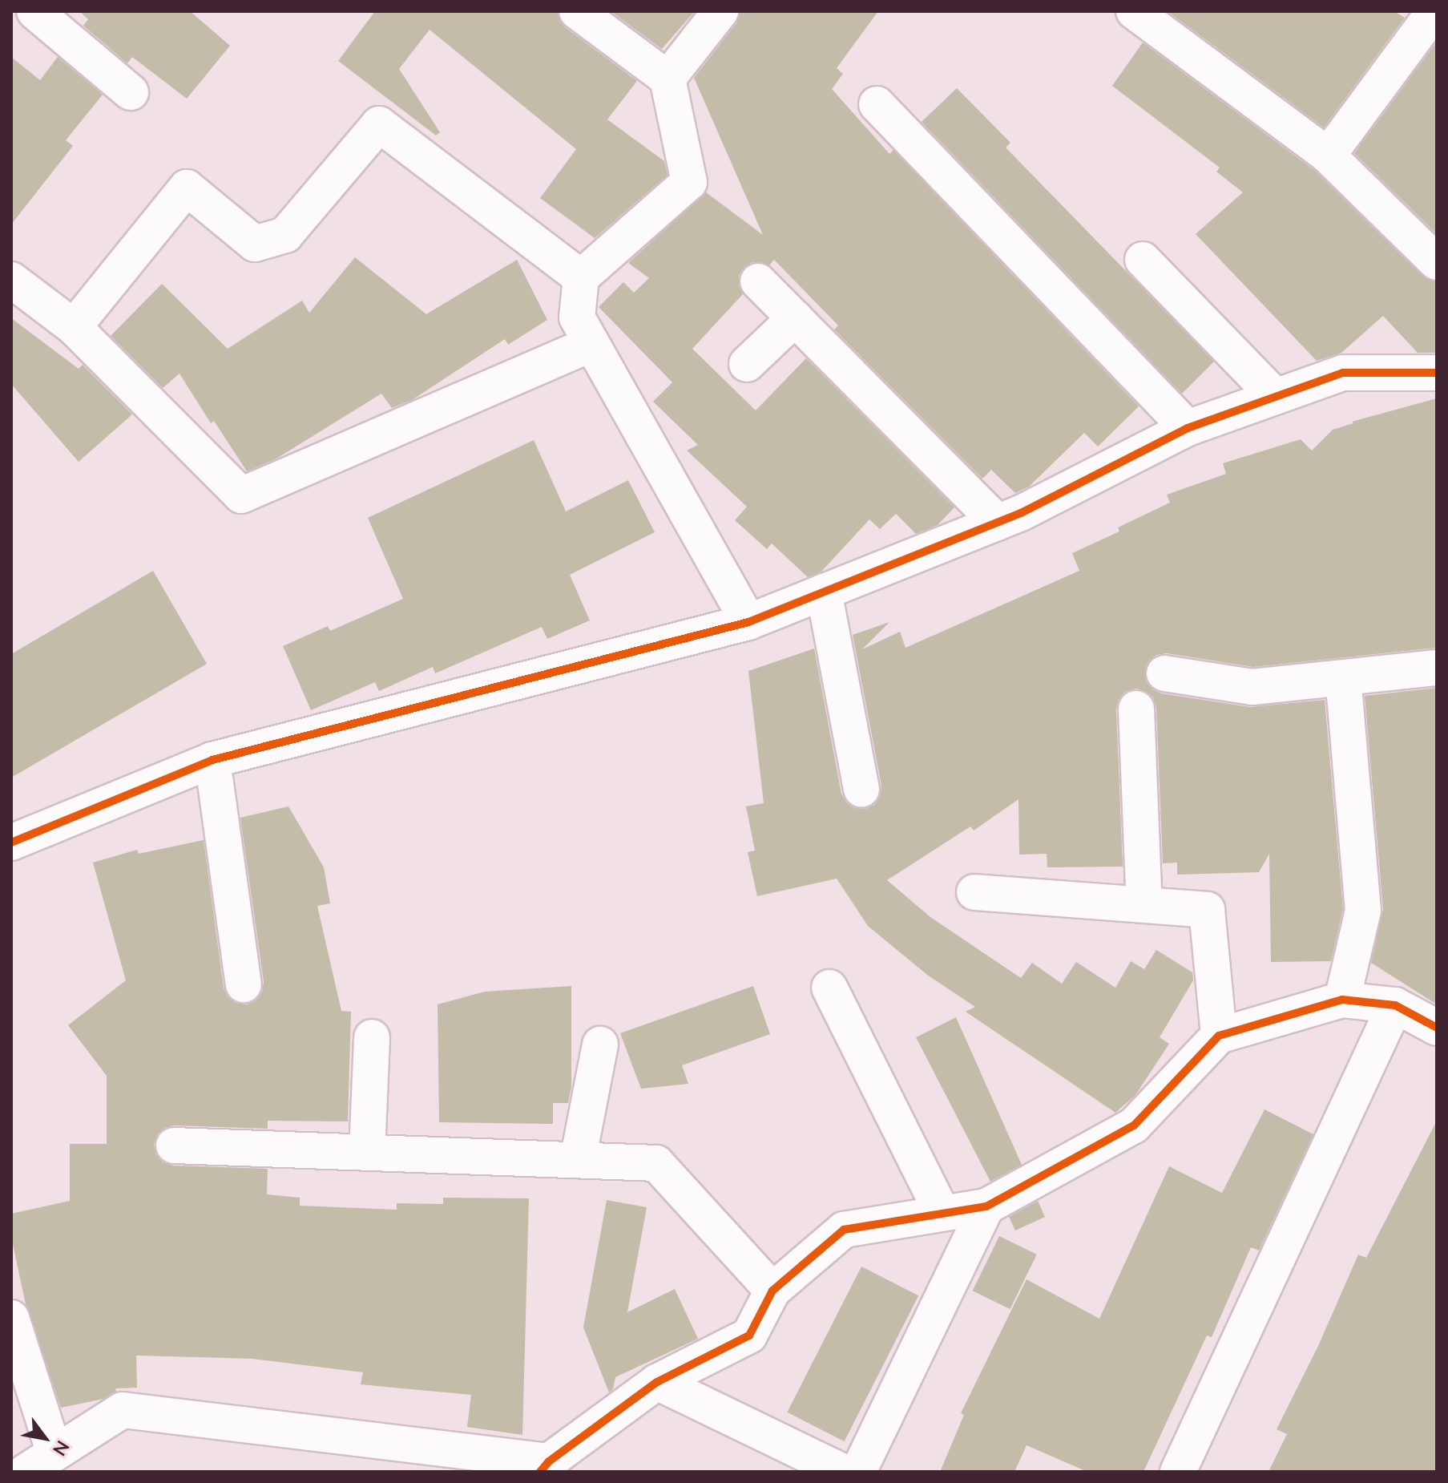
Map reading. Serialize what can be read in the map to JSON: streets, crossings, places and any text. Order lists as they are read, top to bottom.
{
  "north": "bottom right"
}
